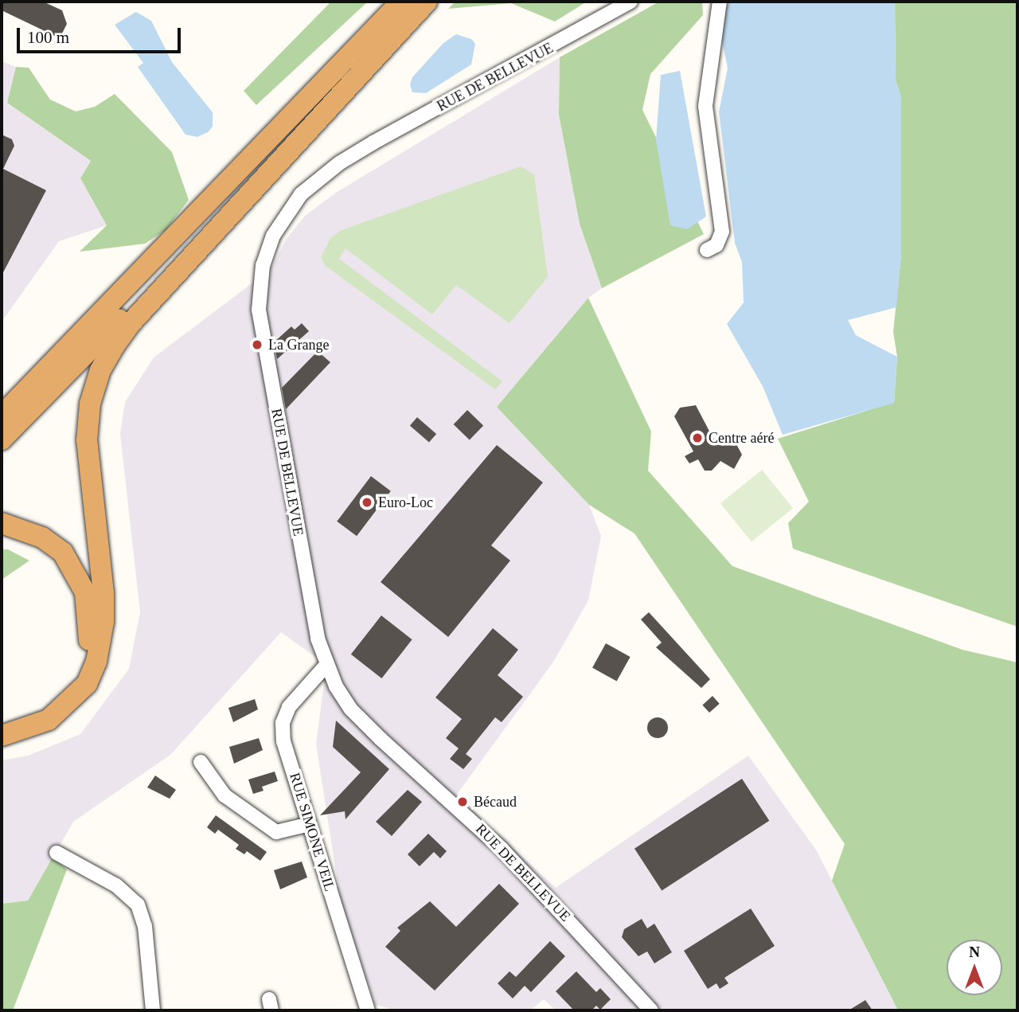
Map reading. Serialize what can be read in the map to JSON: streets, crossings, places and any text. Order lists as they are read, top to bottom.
{
  "streets": {
    "street": ["RUE DE BELLEVUE", "RUE SIMONE VEIL"]
  },
  "crossings": [
    ["RUE DE BELLEVUE", "RUE SIMONE VEIL"]
  ],
  "places": [
    "La Grange",
    "Centre aéré",
    "Euro-Loc",
    "Bécaud"
  ],
  "scale_bar": "100 m",
  "north": "top"
}
